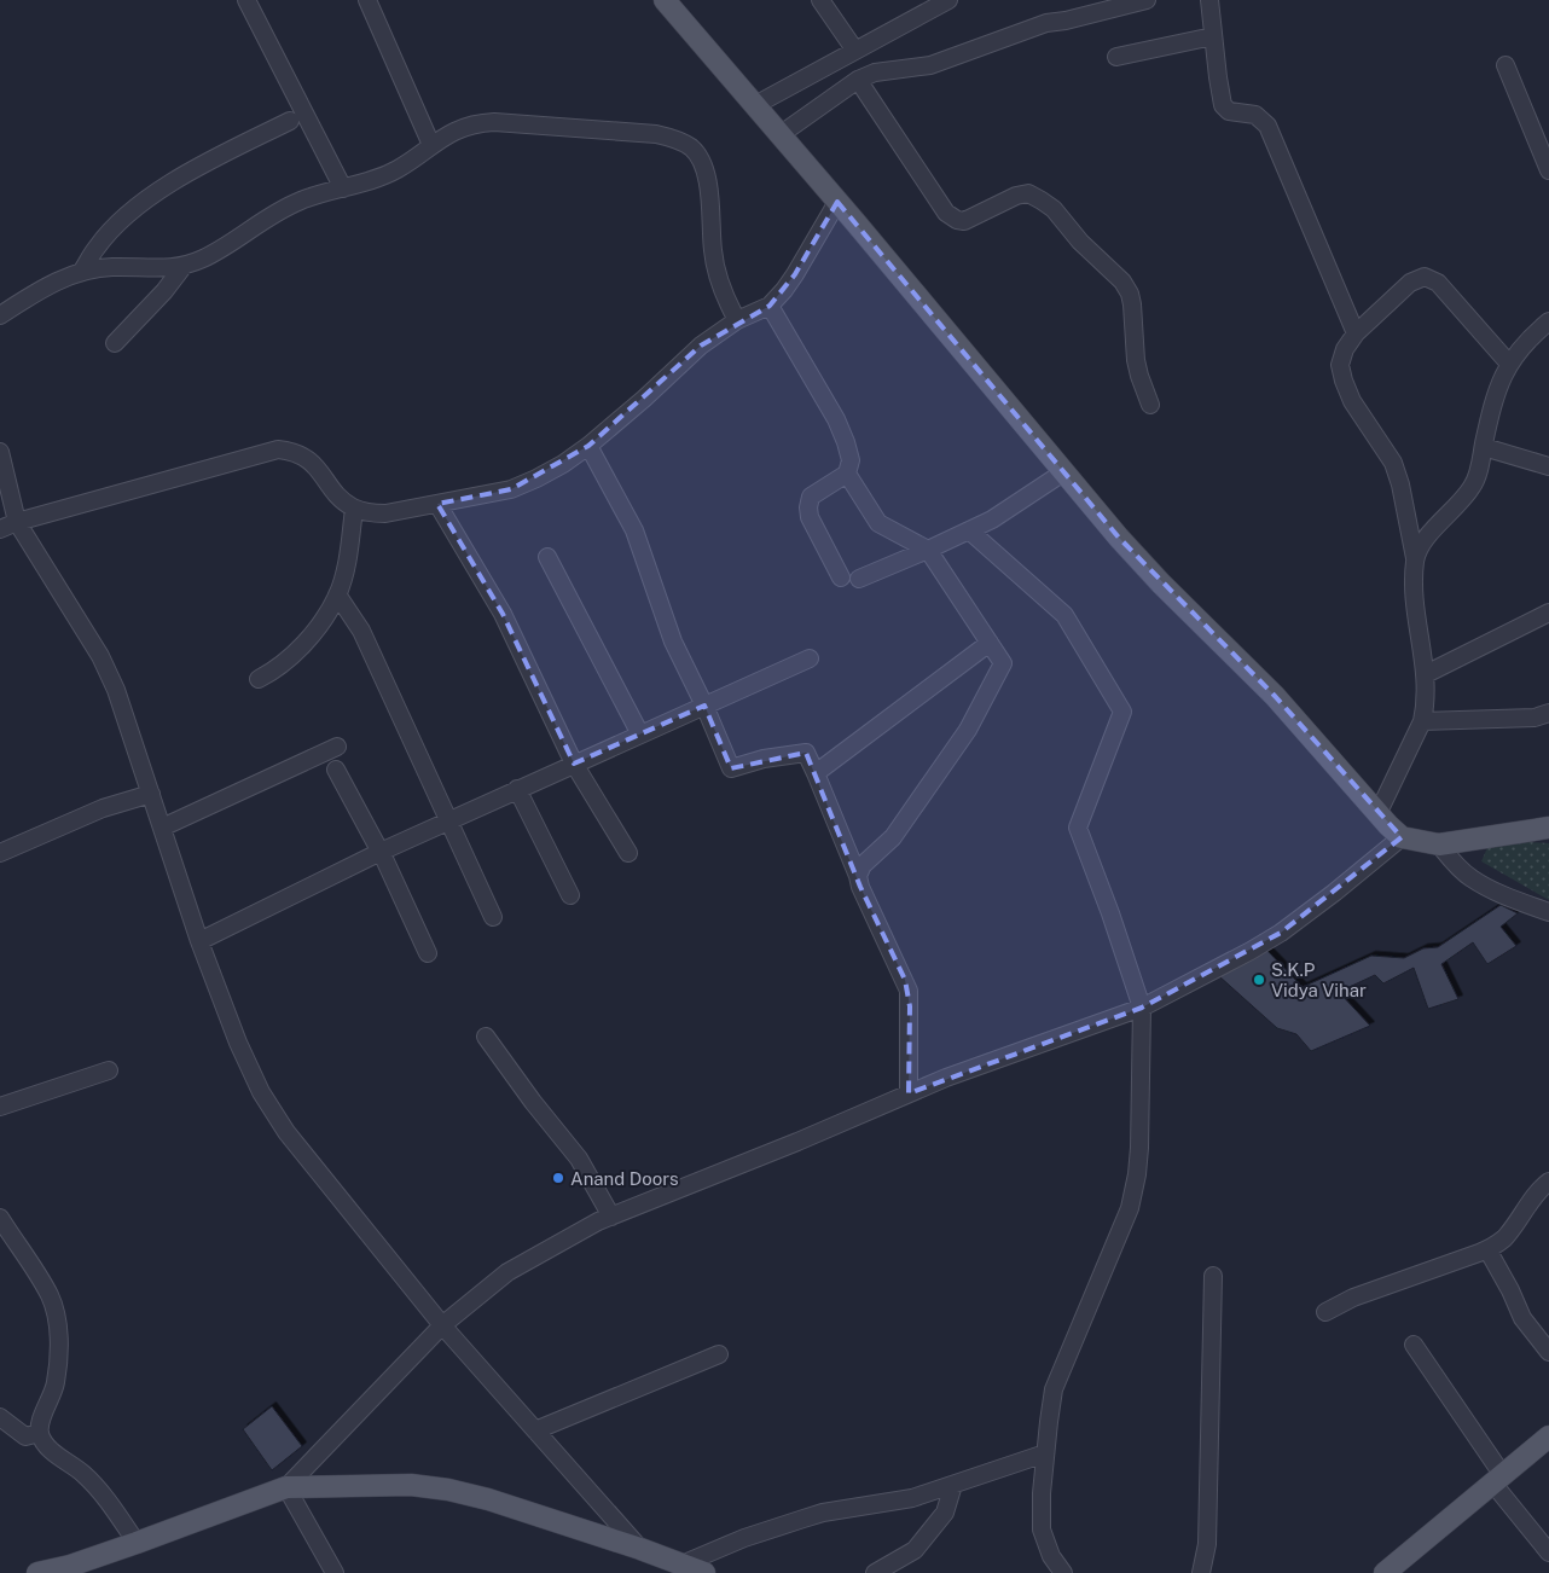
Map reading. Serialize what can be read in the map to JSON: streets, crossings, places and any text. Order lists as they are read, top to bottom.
{
  "places": ["S.K.P Vidya Vihar", "Anand Doors"]
}
